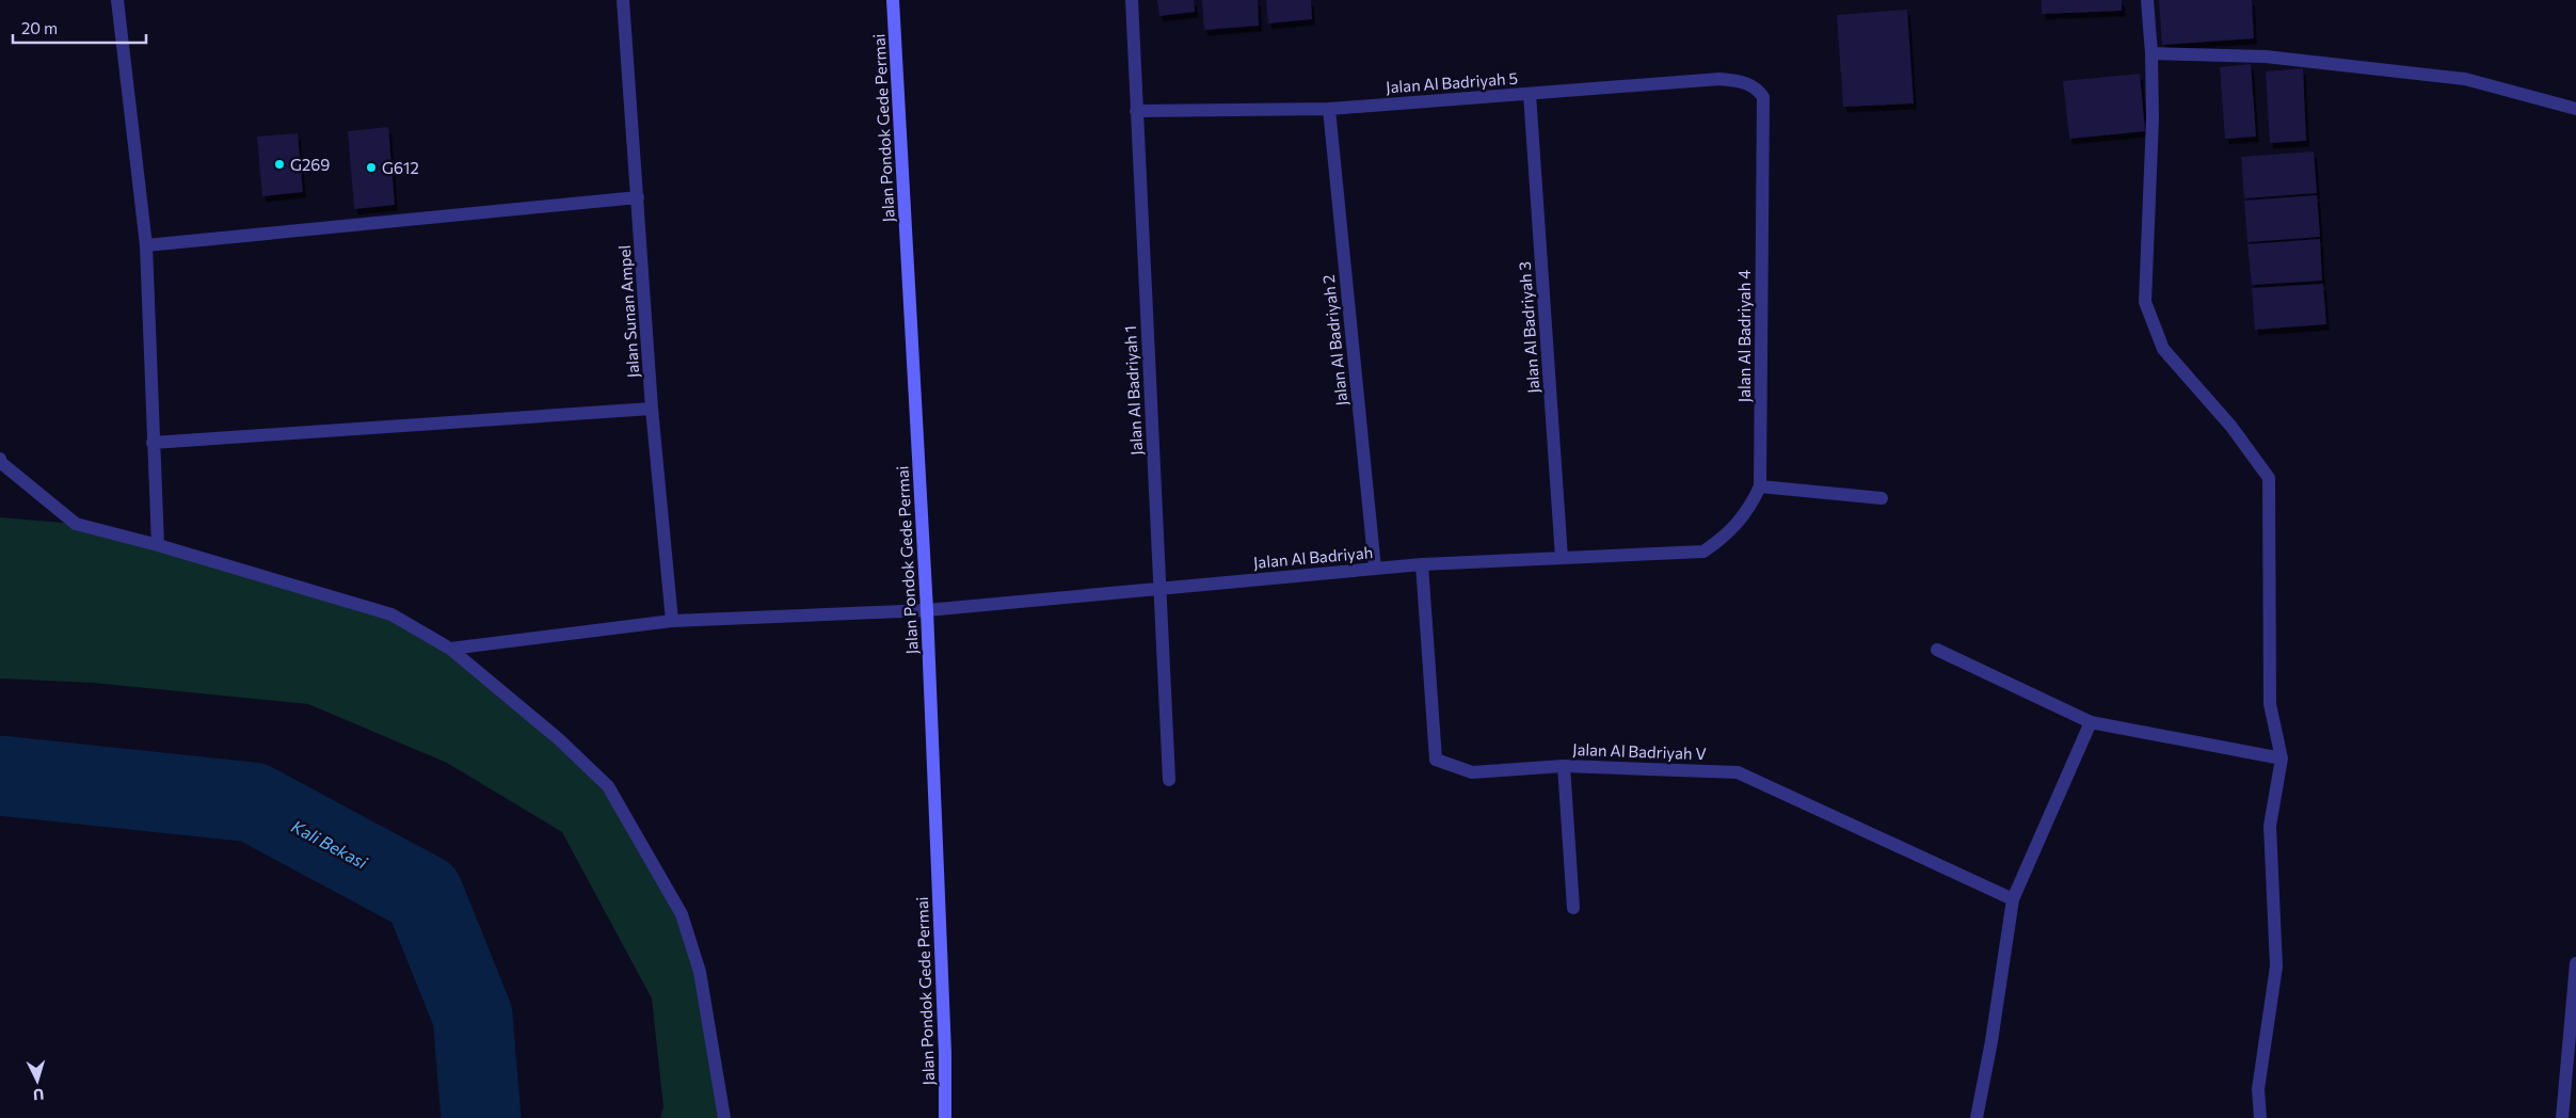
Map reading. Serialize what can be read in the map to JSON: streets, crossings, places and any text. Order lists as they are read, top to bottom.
{
  "streets": {
    "street": [
      "Jalan Al Badriyah 5",
      "Jalan Pondok Gede Permai",
      "Jalan Sunan Ampel",
      "Jalan Al Badriyah 3",
      "Jalan Al Badriyah 4",
      "Jalan Al Badriyah 2",
      "Jalan Al Badriyah 1",
      "Jalan Al Badriyah",
      "Jalan Al Badriyah V"
    ]
  },
  "crossings": [
    ["Jalan Al Badriyah 5", "Jalan Al Badriyah 3"],
    ["Jalan Al Badriyah 5", "Jalan Al Badriyah 4"],
    ["Jalan Al Badriyah 5", "Jalan Al Badriyah 2"],
    ["Jalan Al Badriyah 5", "Jalan Al Badriyah 1"],
    ["Jalan Pondok Gede Permai", "Jalan Al Badriyah"],
    ["Jalan Sunan Ampel", "Jalan Al Badriyah"],
    ["Jalan Al Badriyah 3", "Jalan Al Badriyah"],
    ["Jalan Al Badriyah 4", "Jalan Al Badriyah"],
    ["Jalan Al Badriyah 2", "Jalan Al Badriyah"],
    ["Jalan Al Badriyah 1", "Jalan Al Badriyah"],
    ["Jalan Al Badriyah", "Jalan Al Badriyah V"]
  ],
  "water": ["Kali Bekasi"],
  "places": ["G269", "G612"],
  "scale_bar": "20 m",
  "north": "bottom"
}
